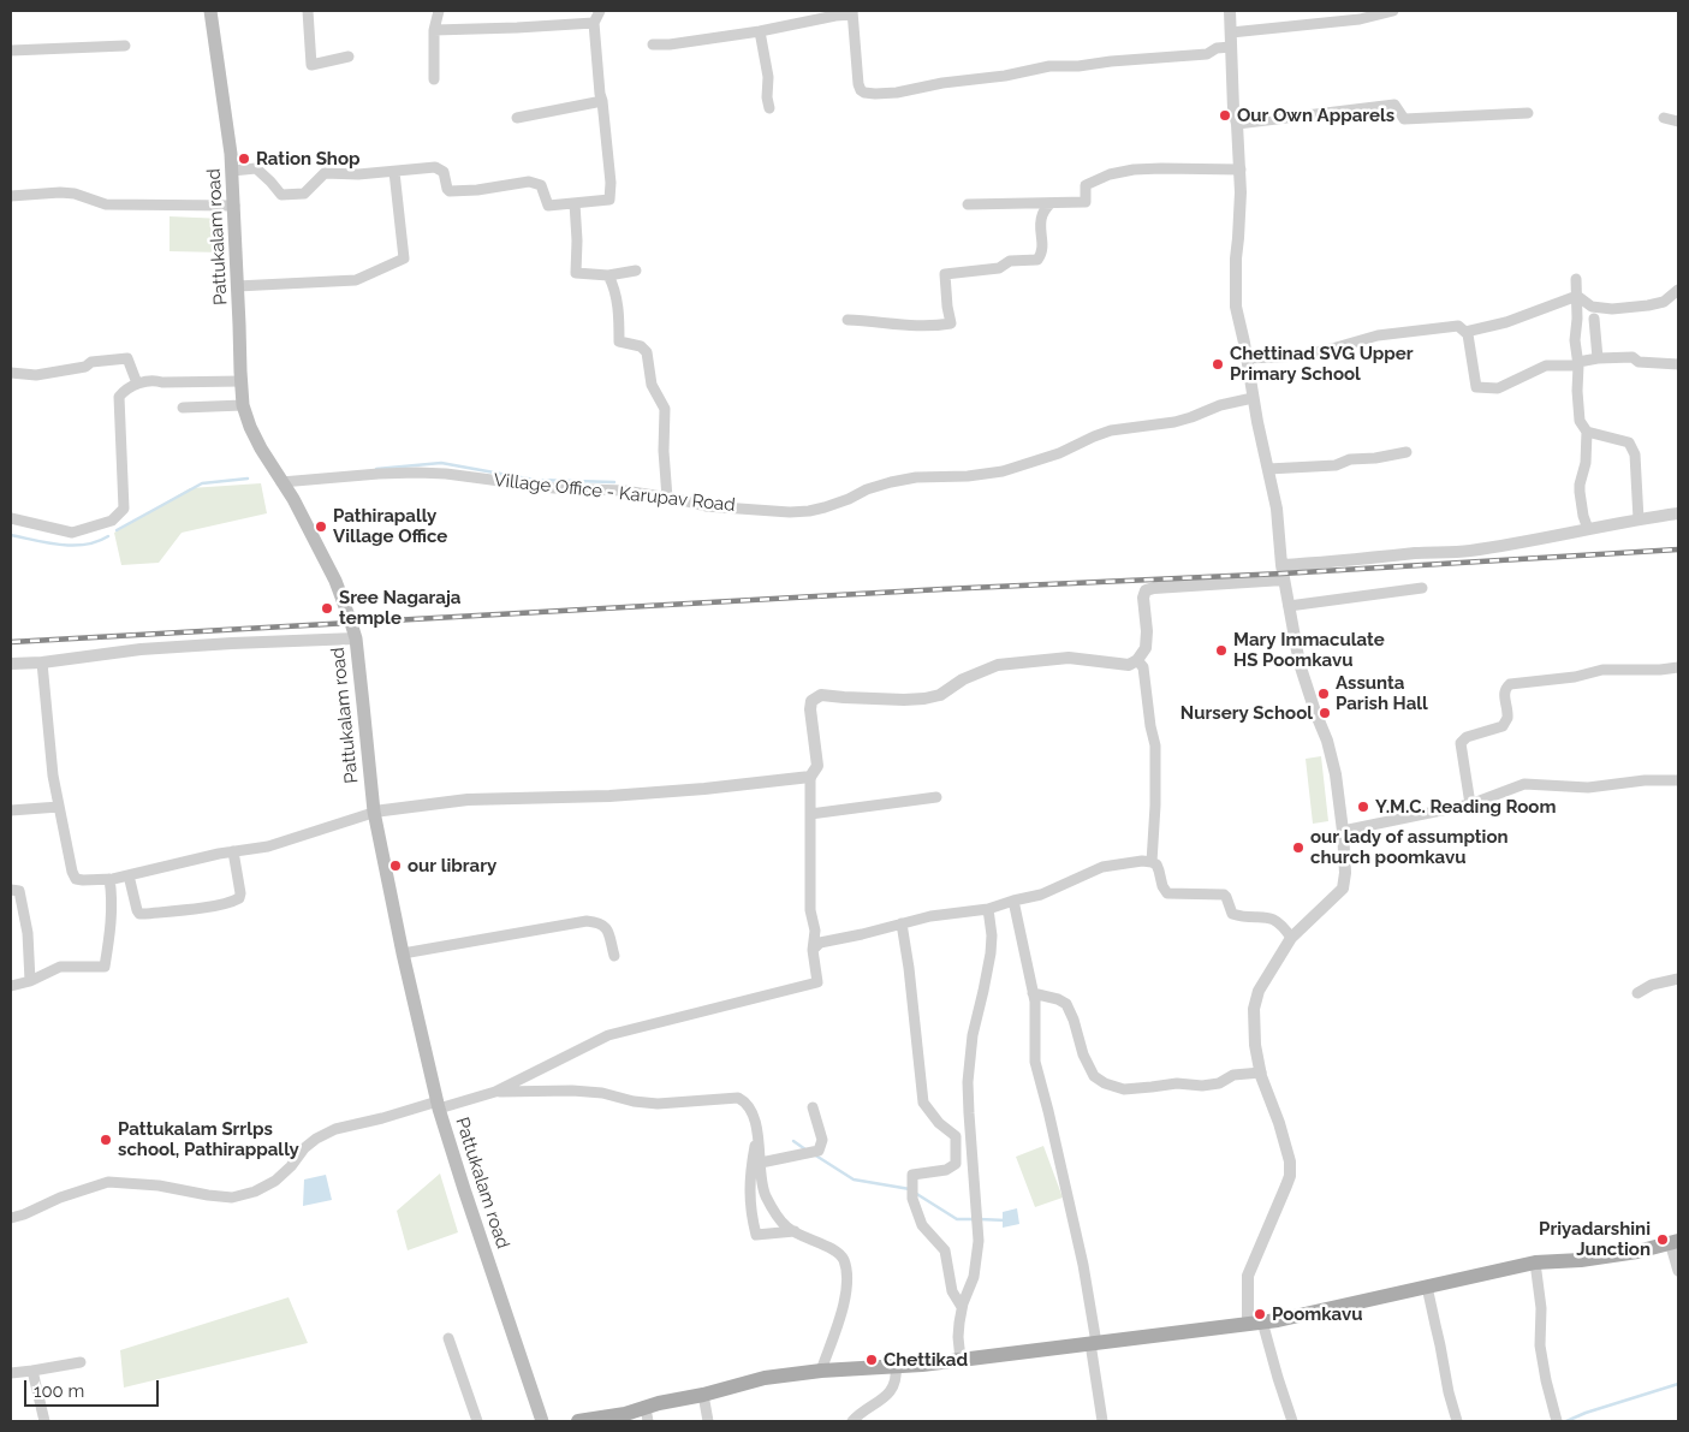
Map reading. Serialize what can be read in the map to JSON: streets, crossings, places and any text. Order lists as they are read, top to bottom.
{
  "streets": {
    "main road": ["Pattukalam road"],
    "street": ["Village Office - Karupav Road"]
  },
  "crossings": [
    ["Pattukalam road", "Village Office - Karupav Road"]
  ],
  "places": [
    "Our Own Apparels",
    "Ration Shop",
    "Chettinad SVG Upper Primary School",
    "Pathirapally Village Office",
    "Sree Nagaraja temple",
    "Mary Immaculate HS Poomkavu",
    "Assunta Parish Hall",
    "Nursery School",
    "Y.M.C. Reading Room",
    "our lady of assumption church poomkavu",
    "our library",
    "Pattukalam Srrlps school, Pathirappally",
    "Priyadarshini Junction",
    "Poomkavu",
    "Chettikad"
  ],
  "scale_bar": "100 m"
}
